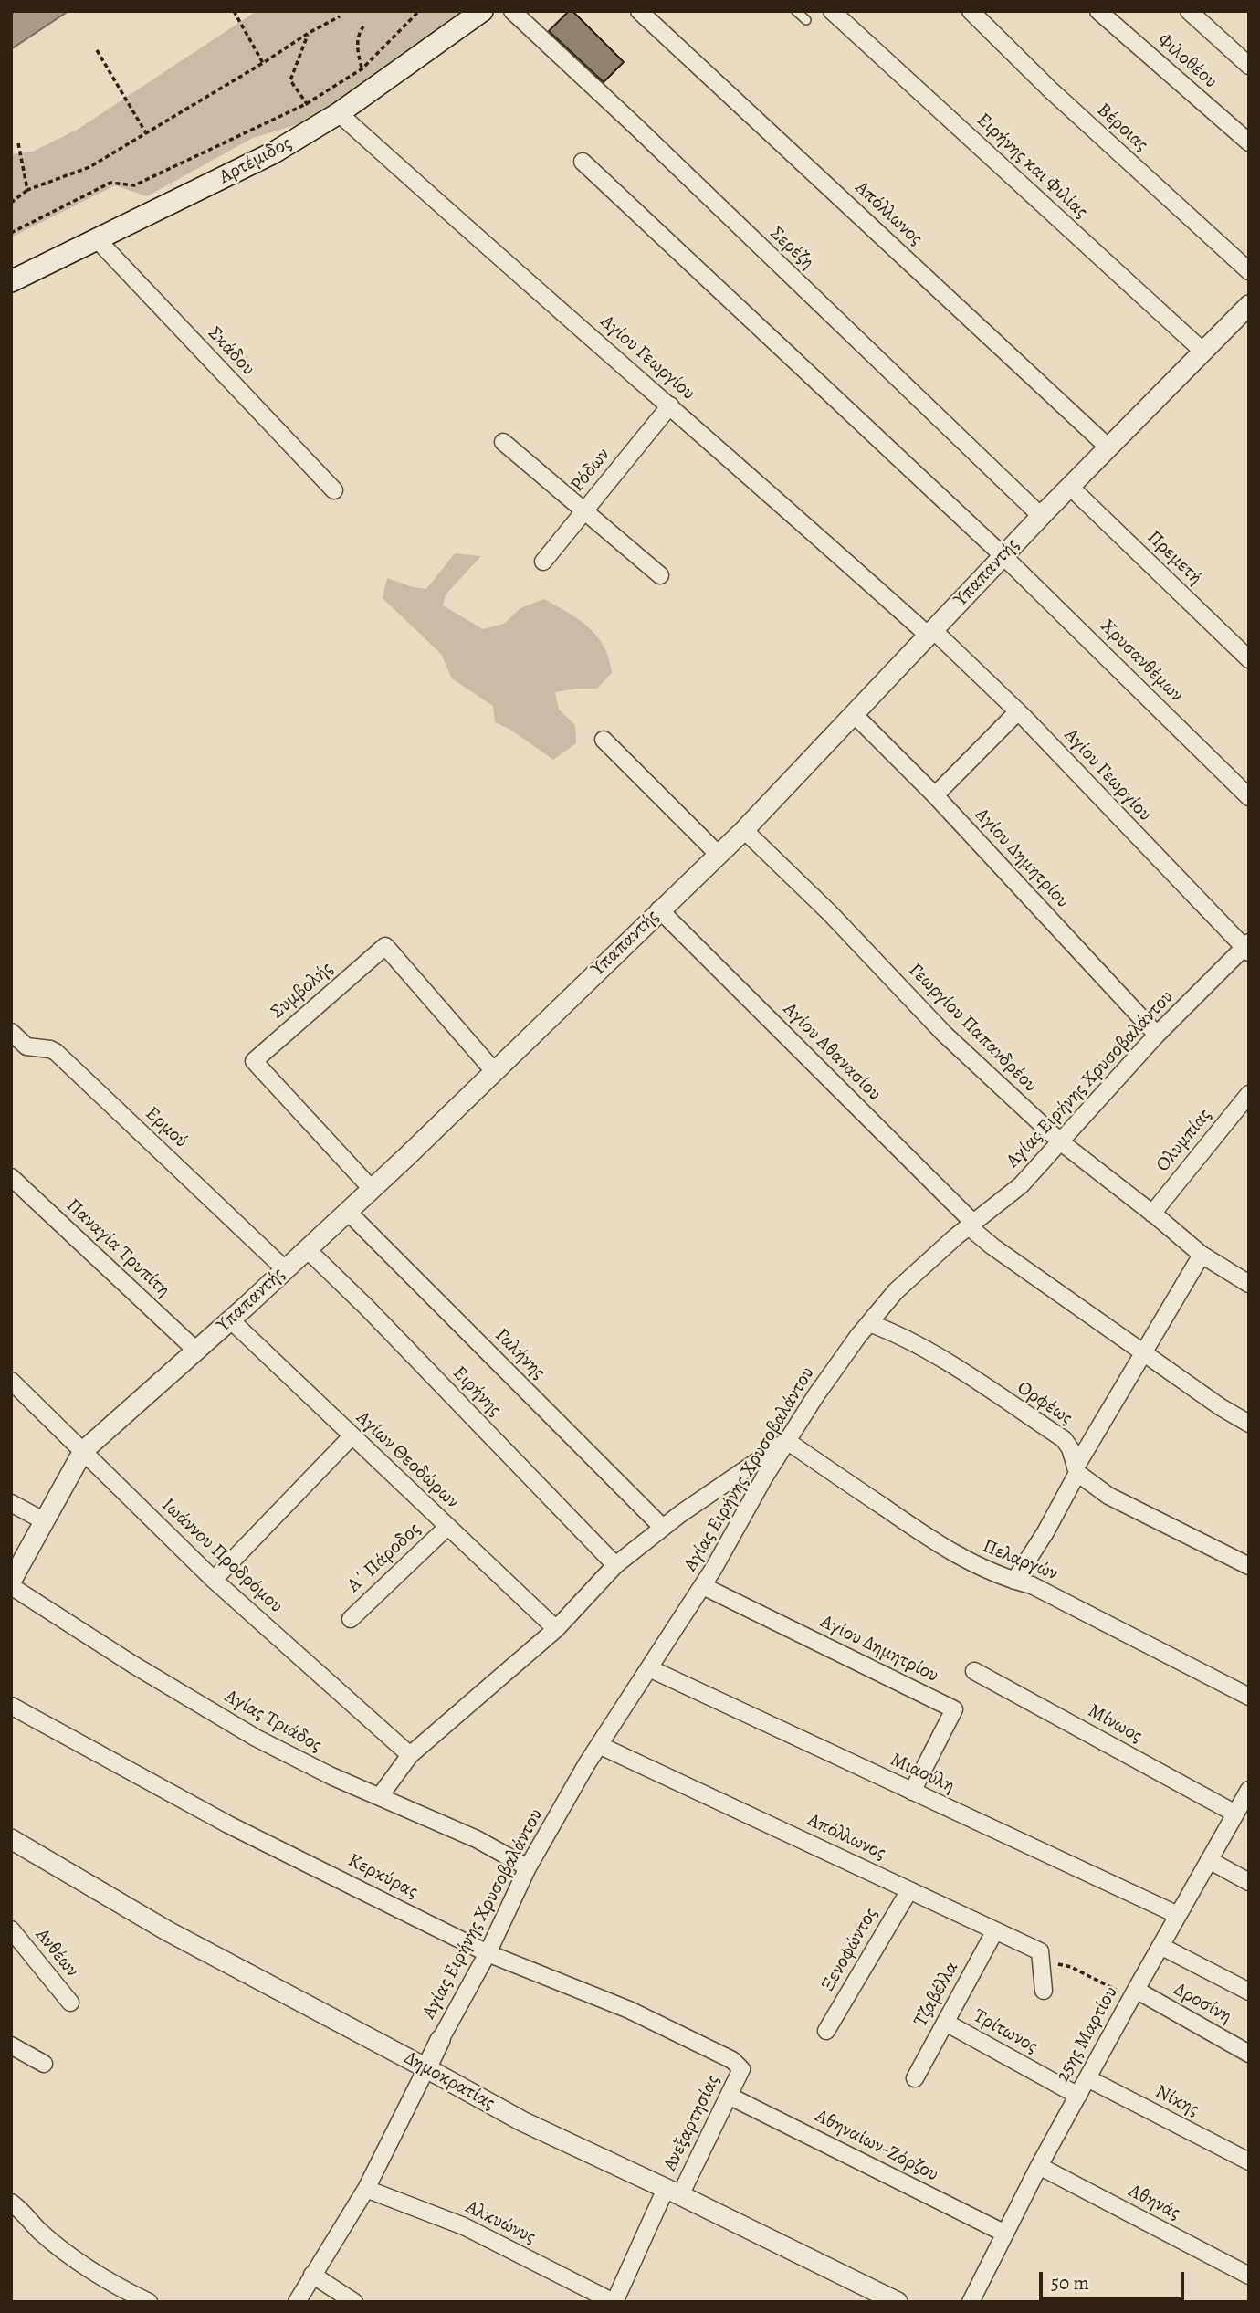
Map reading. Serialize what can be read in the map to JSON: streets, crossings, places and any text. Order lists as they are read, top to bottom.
{
  "streets": {
    "main road": ["Αρτέμιδος"],
    "street": [
      "Φιλοθέου",
      "Βέροιας",
      "Ειρήνης και Φιλίας",
      "Απόλλωνος",
      "Σερέζη",
      "Σκάδου",
      "Αγίου Γεωργίου",
      "Ρόδων",
      "Πρεμετή",
      "Υπαπαντής",
      "Χρυσανθέμων",
      "Αγίου Δημητρίου",
      "Συμβολής",
      "Γεωργίου Παπανδρέου",
      "Αγίου Αθανασίου",
      "Αγίας Ειρήνης Χρυσοβαλάντου",
      "Ερμού",
      "Ολυμπίας",
      "Παναγία Τρυπίτη",
      "Γαλήνης",
      "Ειρήνης",
      "Ορφέως",
      "Αγίων Θεοδώρων",
      "Ιωάννου Προδρόμου",
      "Α΄ Πάροδος",
      "Πελαργών",
      "Αγίας Τριάδος",
      "Μίνωος",
      "Μιαούλη",
      "Κερκύρας",
      "Ξενοφώντος",
      "Ανθέων",
      "Τζαβέλλα",
      "Δροσίνη",
      "Τρίτωνος",
      "25ης Μαρτίου",
      "Δημοκρατίας",
      "Νίκης",
      "Ανεξαρτησίας",
      "Αθηναίων-Ζόρζου",
      "Αθηνάς",
      "Αλκυώνυς"
    ]
  },
  "crossings": [
    ["Αρτέμιδος", "Σκάδου"],
    ["Αρτέμιδος", "Αγίου Γεωργίου"],
    ["Ειρήνης και Φιλίας", "Υπαπαντής"],
    ["Απόλλωνος", "Υπαπαντής"],
    ["Απόλλωνος", "Αγίας Ειρήνης Χρυσοβαλάντου"],
    ["Απόλλωνος", "Ξενοφώντος"],
    ["Απόλλωνος", "Τζαβέλλα"],
    ["Σερέζη", "Υπαπαντής"],
    ["Αγίου Γεωργίου", "Ρόδων"],
    ["Αγίου Γεωργίου", "Υπαπαντής"],
    ["Αγίου Γεωργίου", "Αγίας Ειρήνης Χρυσοβαλάντου"],
    ["Πρεμετή", "Υπαπαντής"],
    ["Υπαπαντής", "Χρυσανθέμων"],
    ["Υπαπαντής", "Αγίου Δημητρίου"],
    ["Υπαπαντής", "Συμβολής"],
    ["Υπαπαντής", "Γεωργίου Παπανδρέου"],
    ["Υπαπαντής", "Αγίου Αθανασίου"],
    ["Υπαπαντής", "Ερμού"],
    ["Υπαπαντής", "Παναγία Τρυπίτη"],
    ["Υπαπαντής", "Γαλήνης"],
    ["Υπαπαντής", "Ειρήνης"],
    ["Υπαπαντής", "Αγίων Θεοδώρων"],
    ["Υπαπαντής", "Ιωάννου Προδρόμου"],
    ["Υπαπαντής", "Αγίας Τριάδος"],
    ["Αγίου Δημητρίου", "Αγίας Ειρήνης Χρυσοβαλάντου"],
    ["Αγίου Δημητρίου", "Μιαούλη"],
    ["Γεωργίου Παπανδρέου", "Αγίας Ειρήνης Χρυσοβαλάντου"],
    ["Γεωργίου Παπανδρέου", "Ολυμπίας"],
    ["Αγίου Αθανασίου", "Αγίας Ειρήνης Χρυσοβαλάντου"],
    ["Αγίας Ειρήνης Χρυσοβαλάντου", "Ορφέως"],
    ["Αγίας Ειρήνης Χρυσοβαλάντου", "Πελαργών"],
    ["Αγίας Ειρήνης Χρυσοβαλάντου", "Αγίας Τριάδος"],
    ["Αγίας Ειρήνης Χρυσοβαλάντου", "Μιαούλη"],
    ["Αγίας Ειρήνης Χρυσοβαλάντου", "Κερκύρας"],
    ["Αγίων Θεοδώρων", "Α΄ Πάροδος"],
    ["Μίνωος", "25ης Μαρτίου"],
    ["Μιαούλη", "25ης Μαρτίου"],
    ["Κερκύρας", "Ανεξαρτησίας"],
    ["Τζαβέλλα", "Τρίτωνος"],
    ["Δροσίνη", "25ης Μαρτίου"],
    ["Τρίτωνος", "25ης Μαρτίου"],
    ["25ης Μαρτίου", "Νίκης"],
    ["25ης Μαρτίου", "Αθηναίων-Ζόρζου"],
    ["25ης Μαρτίου", "Αθηνάς"],
    ["Δημοκρατίας", "Ανεξαρτησίας"],
    ["Ανεξαρτησίας", "Αθηναίων-Ζόρζου"],
    ["Ανεξαρτησίας", "Αλκυώνυς"]
  ],
  "scale_bar": "50 m"
}
